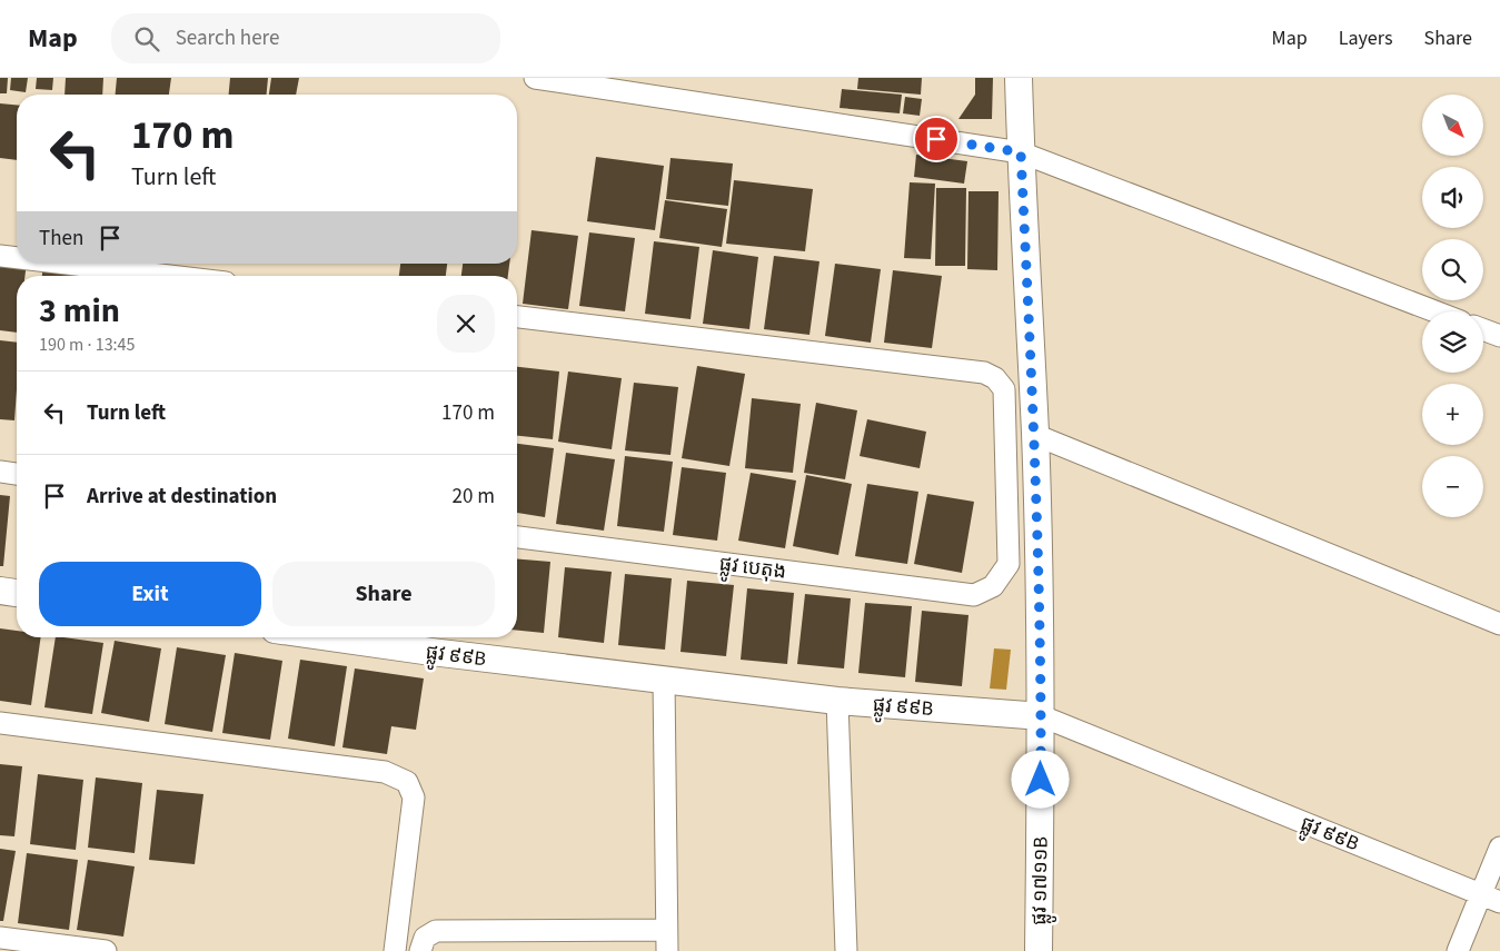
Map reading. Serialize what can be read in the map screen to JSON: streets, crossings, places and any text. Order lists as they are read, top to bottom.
{
  "streets": {
    "street": ["ផ្លូវ បេតុង", "ផ្លូវ ៩៩B", "ផ្លូវ ១៧១១B"]
  },
  "crossings": [
    ["ផ្លូវ ៩៩B", "ផ្លូវ ១៧១១B"]
  ],
  "north": "bottom right",
  "page": {
    "header": "Map",
    "search": "Search here",
    "nav": ["Map", "Layers", "Share"],
    "map_buttons": ["+", "−"],
    "turn": ["170 m", "Turn left"],
    "then": "Then",
    "heading": ["3 min", "190 m · 13:45"],
    "list": [
      {
        "name": "Turn left",
        "value": "170 m"
      },
      {
        "name": "Arrive at destination",
        "value": "20 m"
      }
    ],
    "buttons": ["Exit", "Share"]
  }
}
